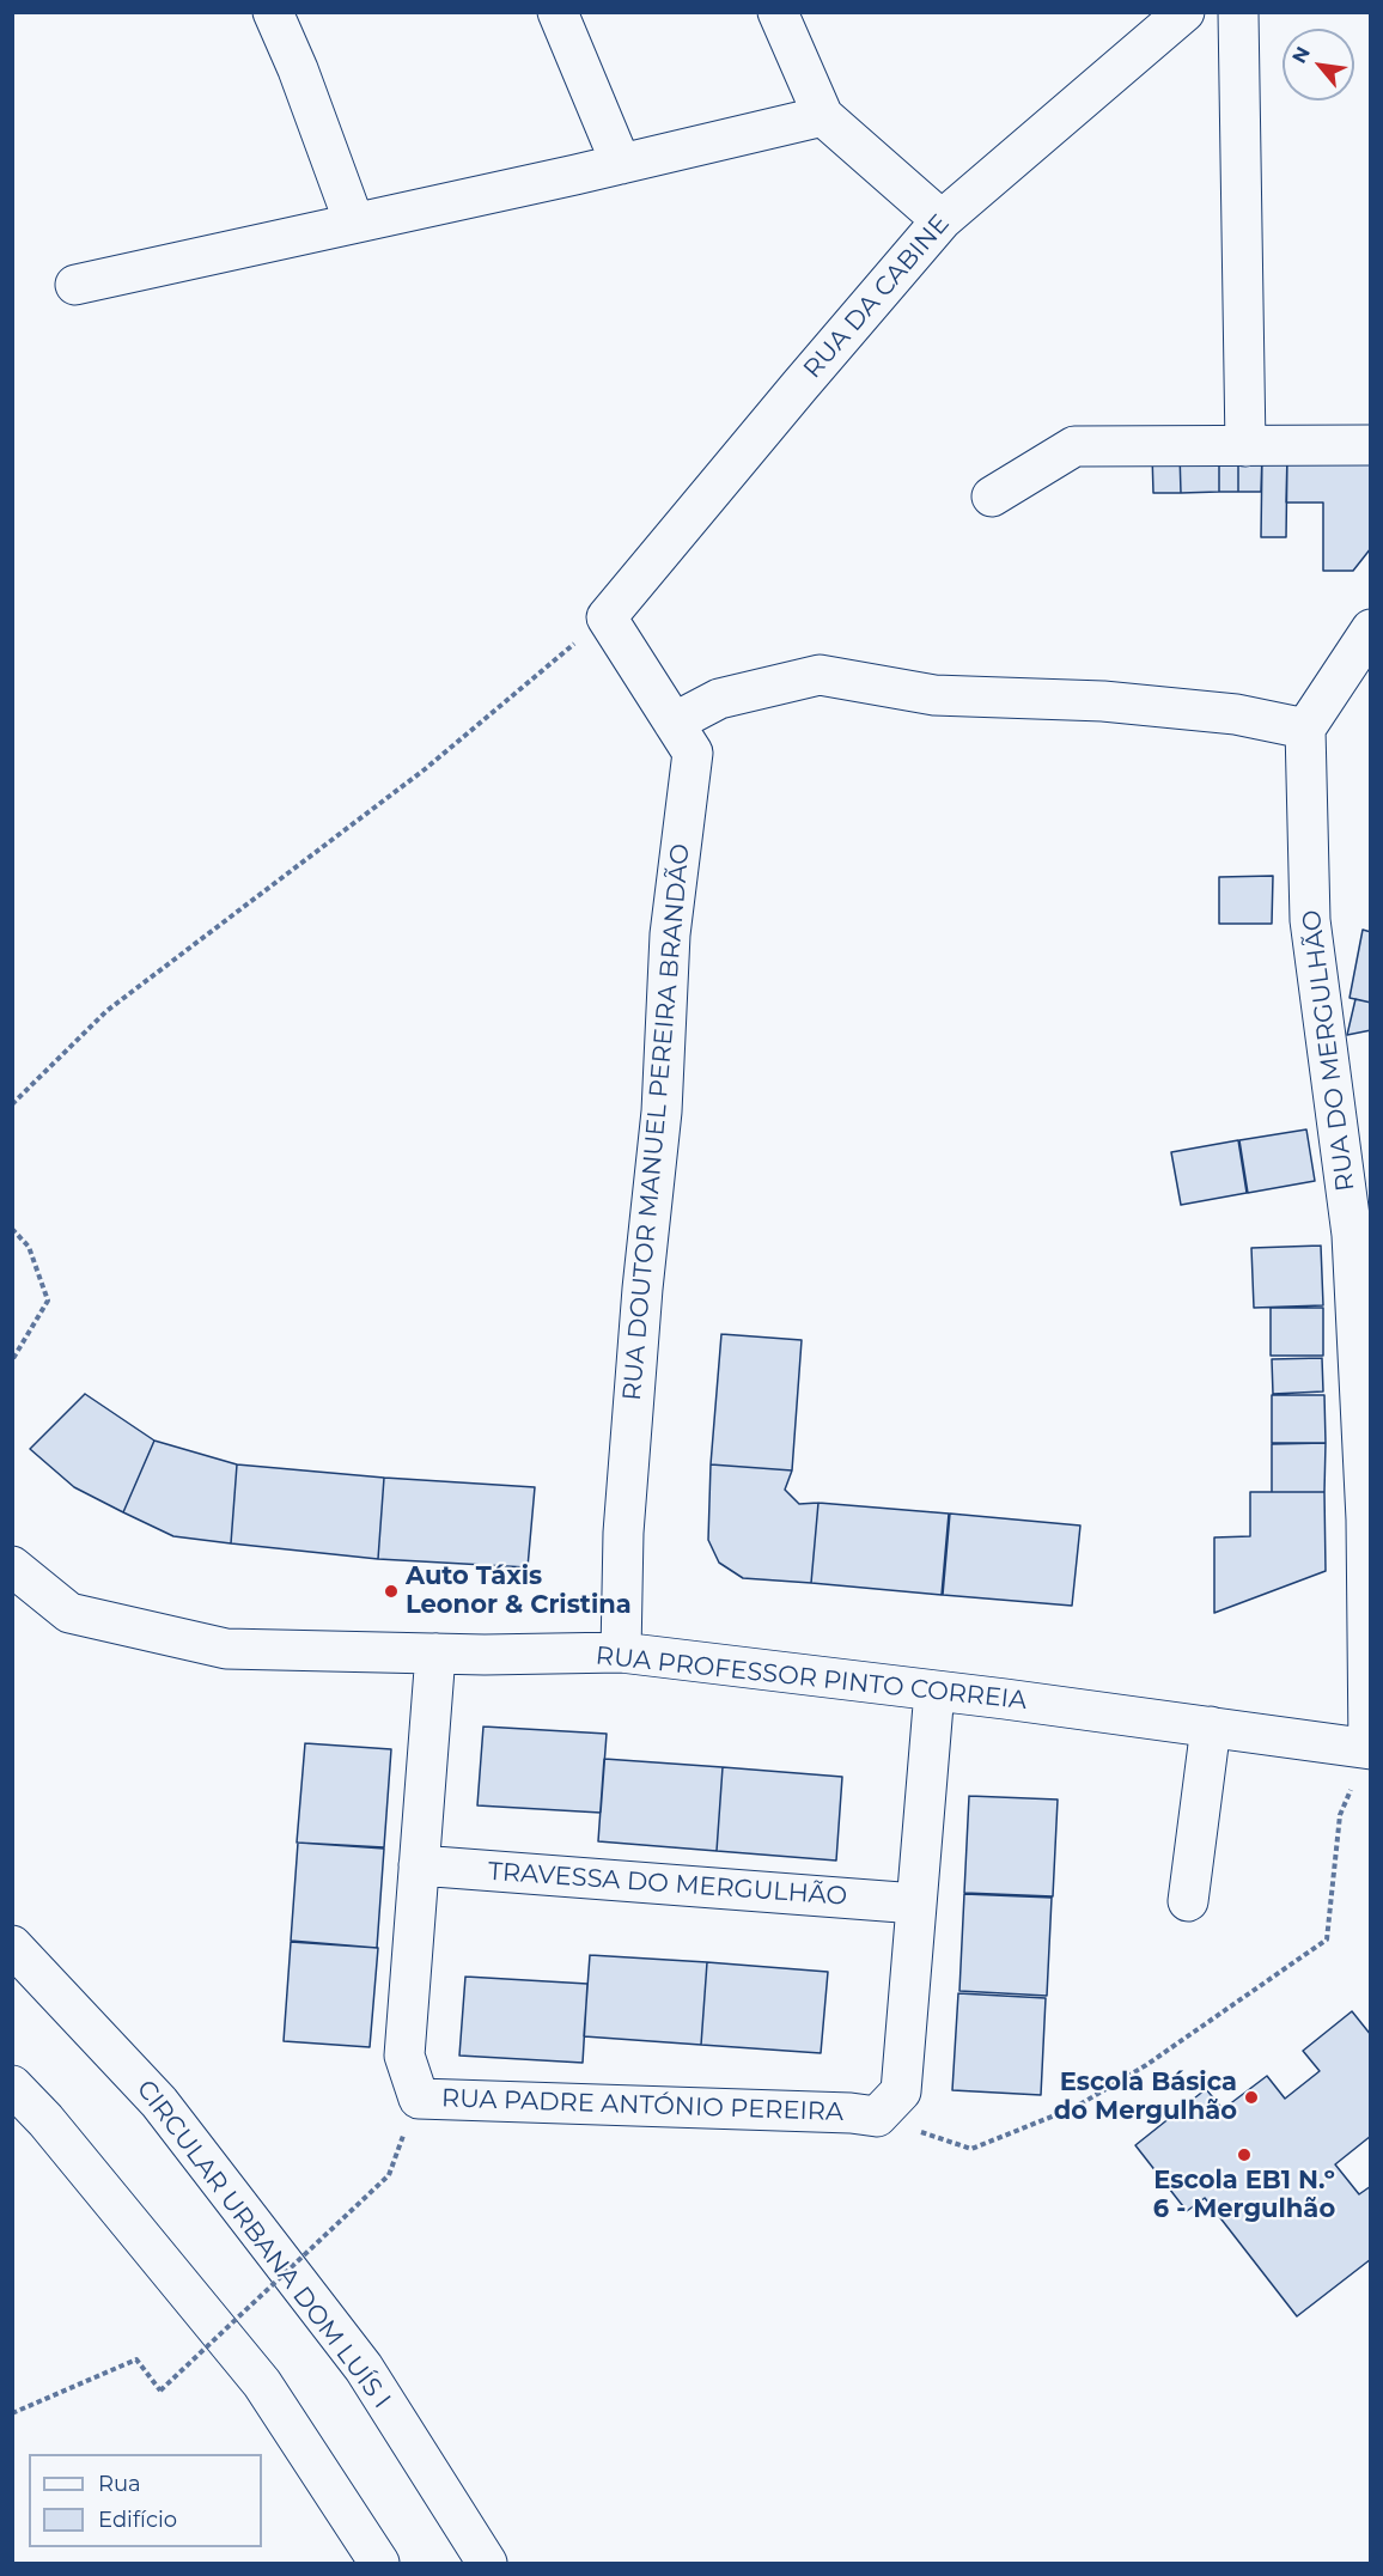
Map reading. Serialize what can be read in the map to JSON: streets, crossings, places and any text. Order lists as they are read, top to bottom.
{
  "streets": {
    "main road": [
      "RUA DA CABINE",
      "RUA DO MERGULHÃO",
      "RUA DOUTOR MANUEL PEREIRA BRANDÃO",
      "RUA PROFESSOR PINTO CORREIA",
      "TRAVESSA DO MERGULHÃO",
      "RUA PADRE ANTÓNIO PEREIRA",
      "CIRCULAR URBANA DOM LUÍS I"
    ]
  },
  "crossings": [
    ["RUA DA CABINE", "RUA DOUTOR MANUEL PEREIRA BRANDÃO"],
    ["RUA DO MERGULHÃO", "RUA PROFESSOR PINTO CORREIA"],
    ["RUA DOUTOR MANUEL PEREIRA BRANDÃO", "RUA PROFESSOR PINTO CORREIA"],
    ["RUA PROFESSOR PINTO CORREIA", "RUA PADRE ANTÓNIO PEREIRA"],
    ["TRAVESSA DO MERGULHÃO", "RUA PADRE ANTÓNIO PEREIRA"]
  ],
  "places": ["Auto Táxis Leonor & Cristina", "Escola Básica do Mergulhão", "Escola EB1 N.º 6 - Mergulhão"],
  "legend": ["Rua", "Edifício"],
  "north": "top left"
}
